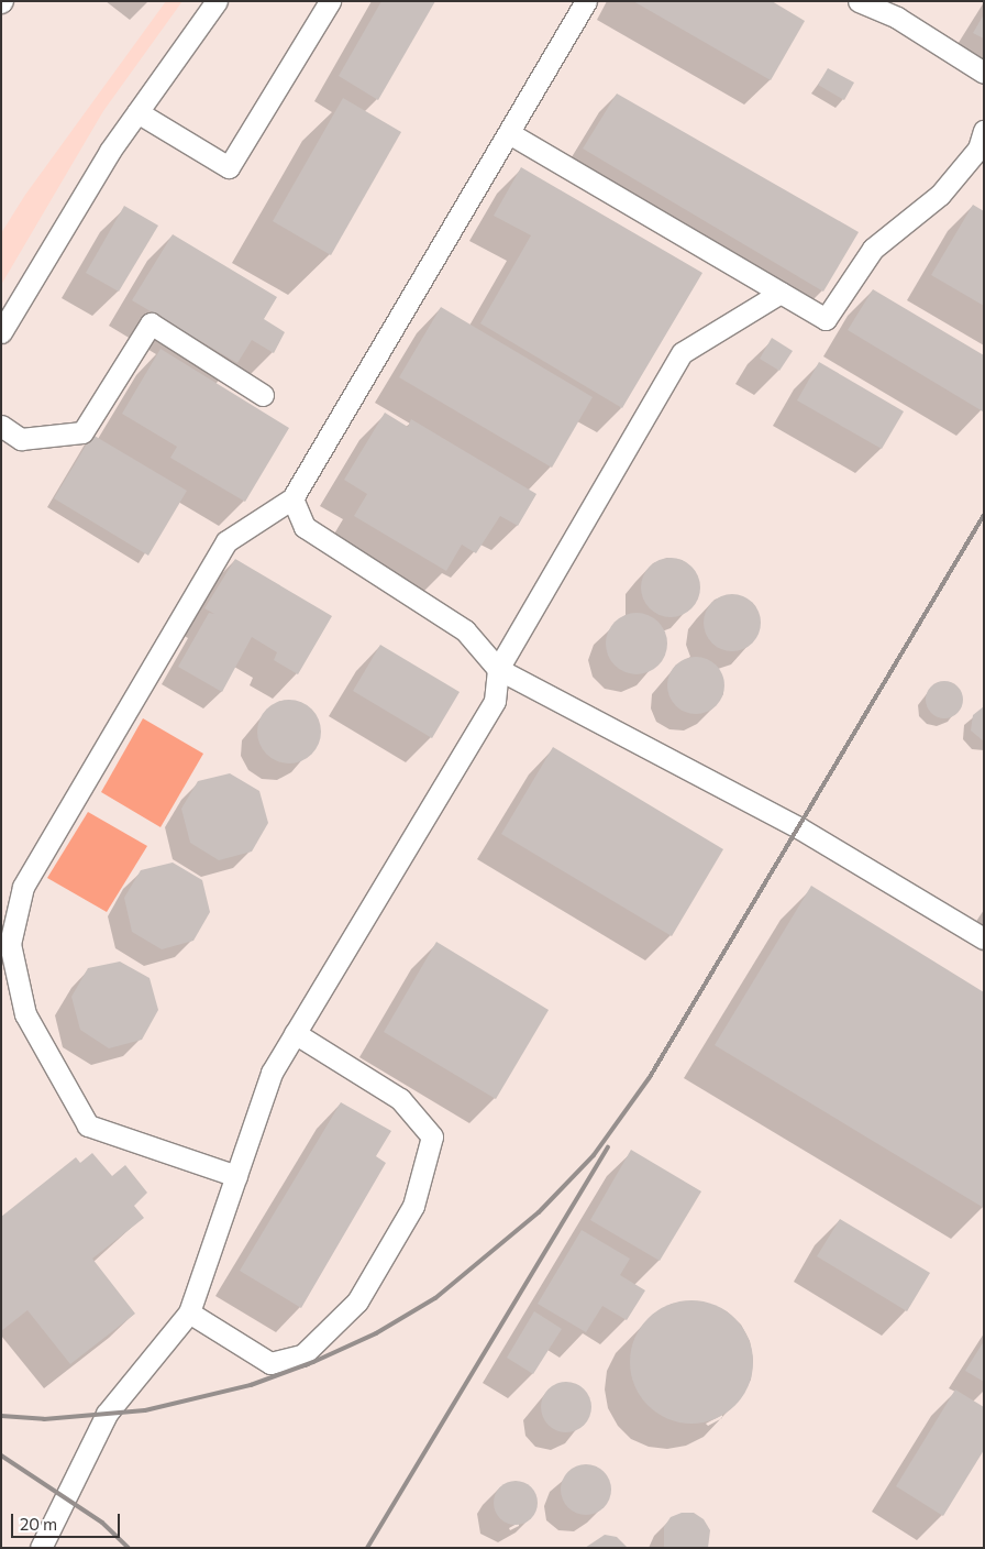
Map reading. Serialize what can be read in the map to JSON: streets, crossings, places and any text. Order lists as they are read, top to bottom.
{
  "scale_bar": "20 m"
}
